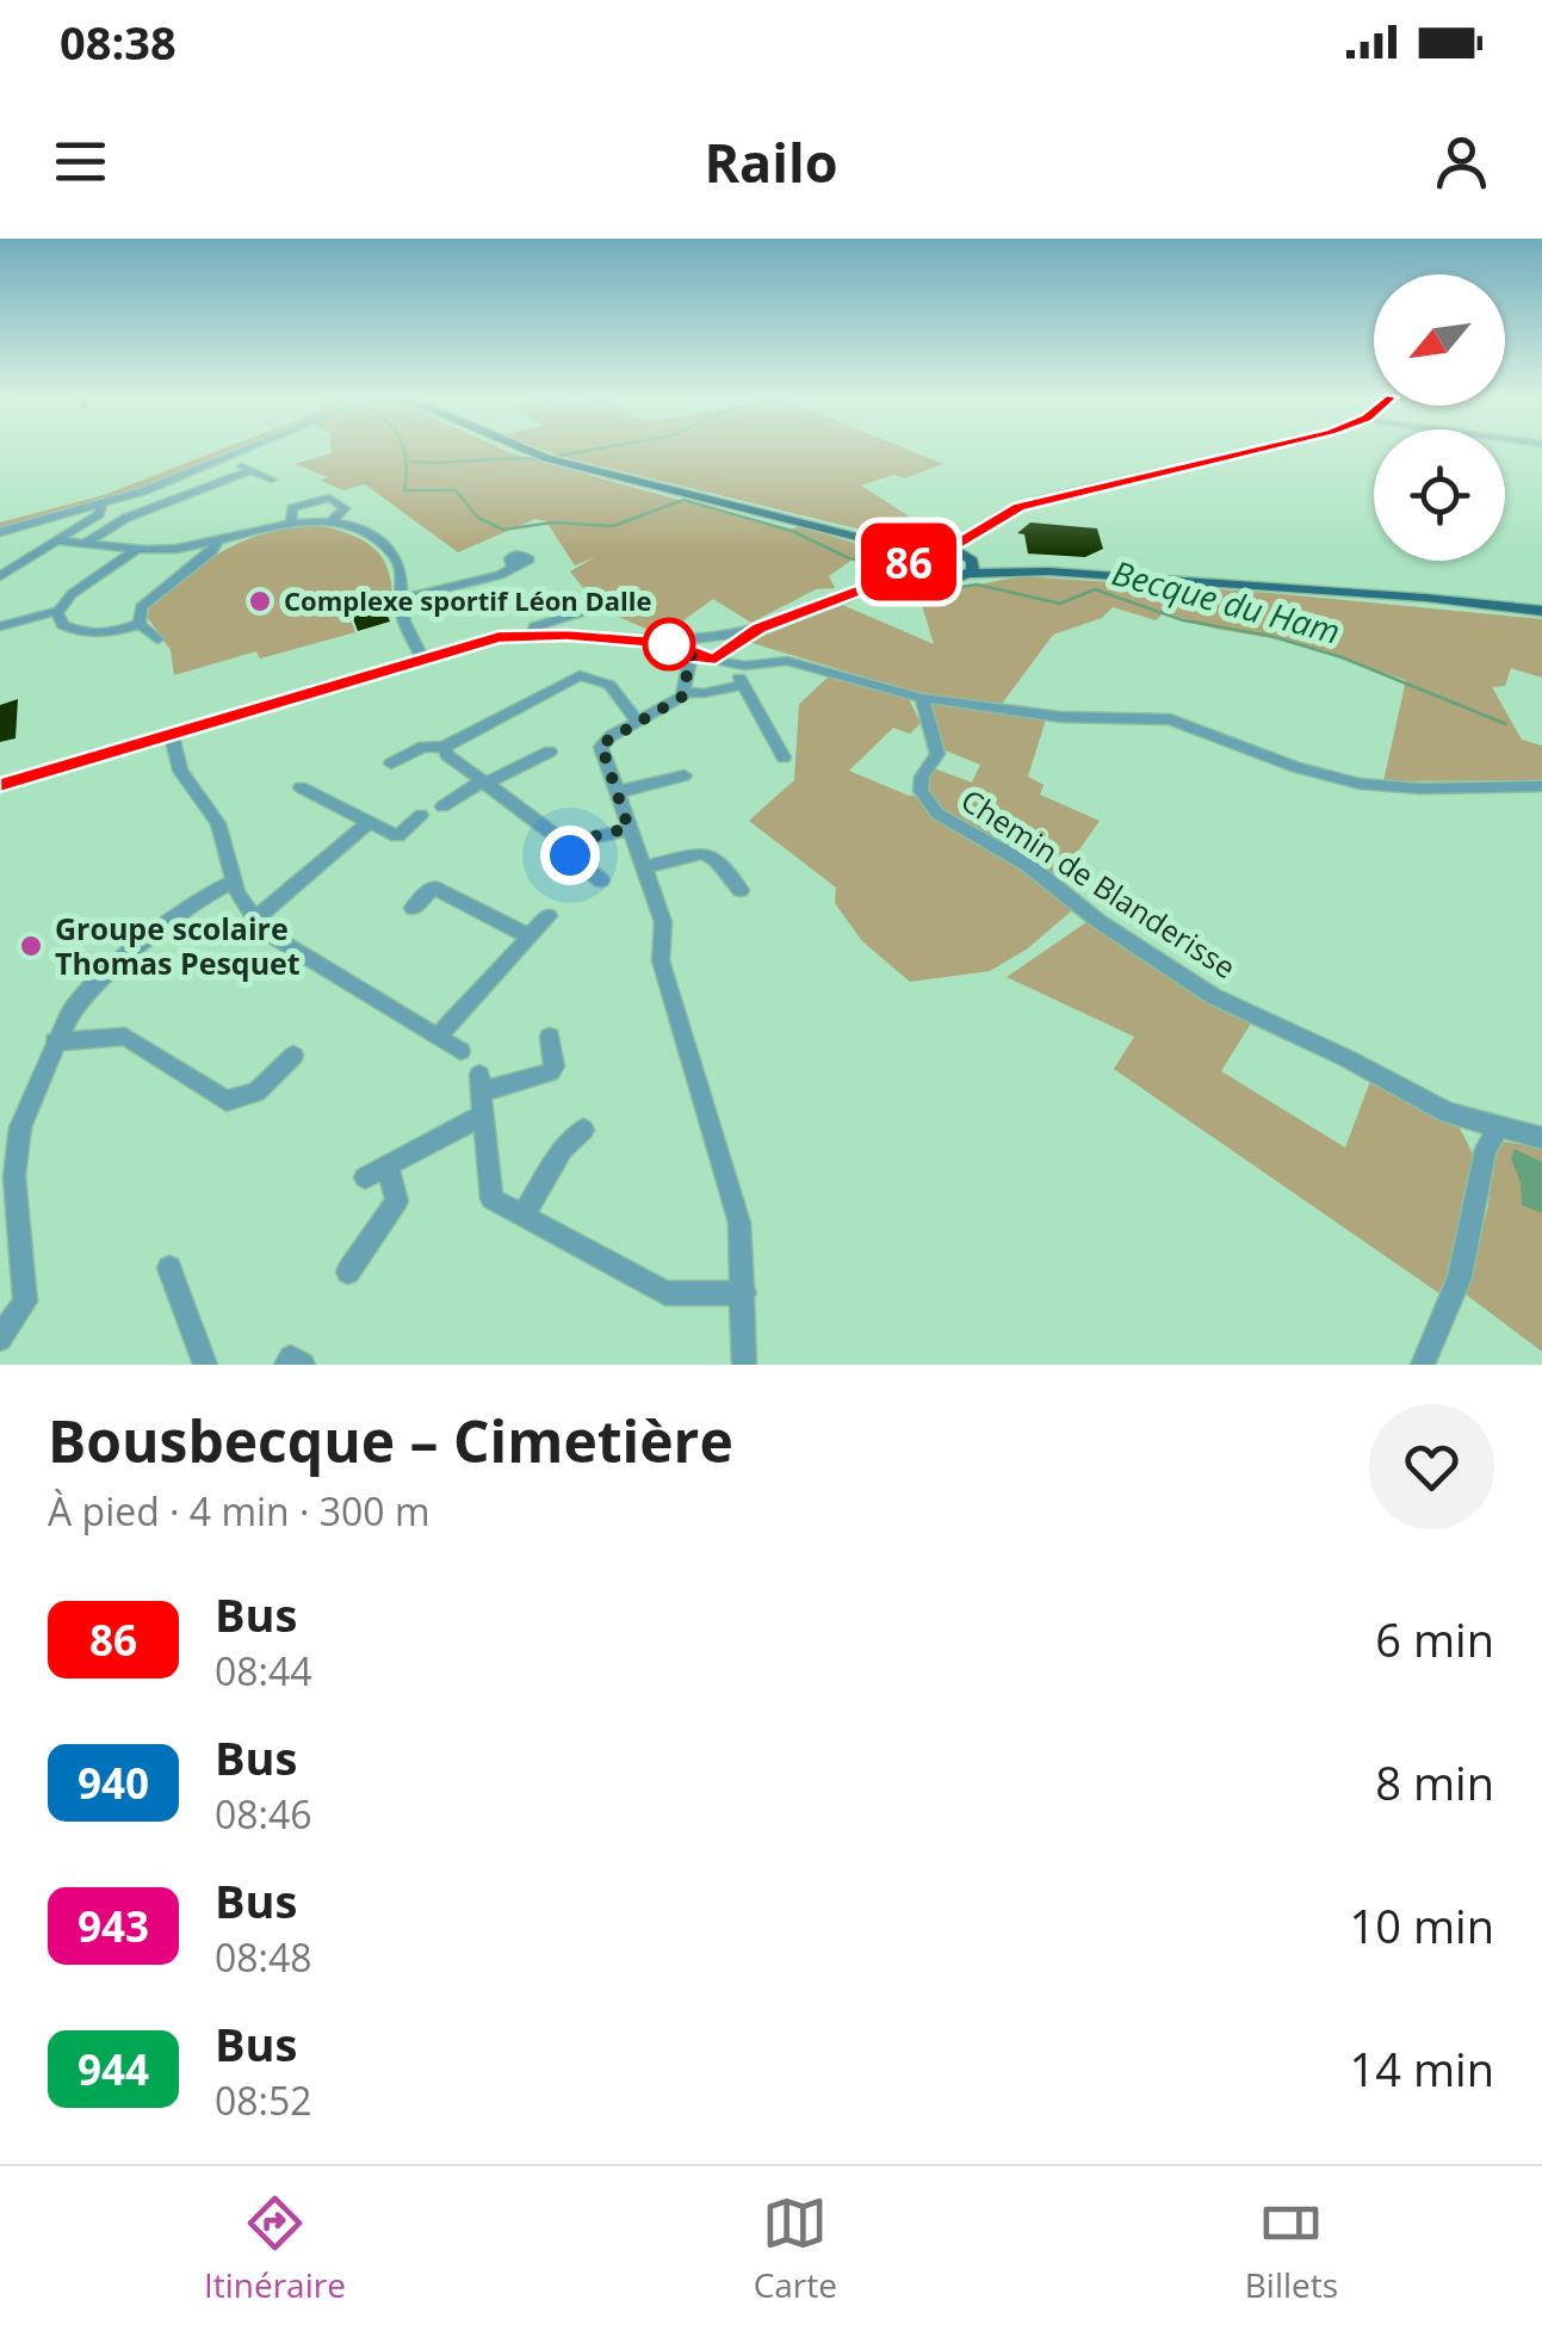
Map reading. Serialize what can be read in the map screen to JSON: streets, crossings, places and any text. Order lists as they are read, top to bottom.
{
  "streets": {
    "street": ["Chemin de Blanderisse"]
  },
  "water": ["Becque du Ham"],
  "places": ["Complexe sportif Léon Dalle", "Groupe scolaire Thomas Pesquet"],
  "lines": ["bus line 86"],
  "north": "bottom left",
  "page": {
    "status": "08:38",
    "header": "Railo",
    "on_map": "86",
    "heading": ["Bousbecque – Cimetière", "À pied · 4 min · 300 m"],
    "list": [
      {
        "mark": "86",
        "name": "Bus",
        "note": "08:44",
        "value": "6 min"
      },
      {
        "mark": "940",
        "name": "Bus",
        "note": "08:46",
        "value": "8 min"
      },
      {
        "mark": "943",
        "name": "Bus",
        "note": "08:48",
        "value": "10 min"
      },
      {
        "mark": "944",
        "name": "Bus",
        "note": "08:52",
        "value": "14 min"
      }
    ],
    "tabs": ["Itinéraire", "Carte", "Billets"]
  }
}
